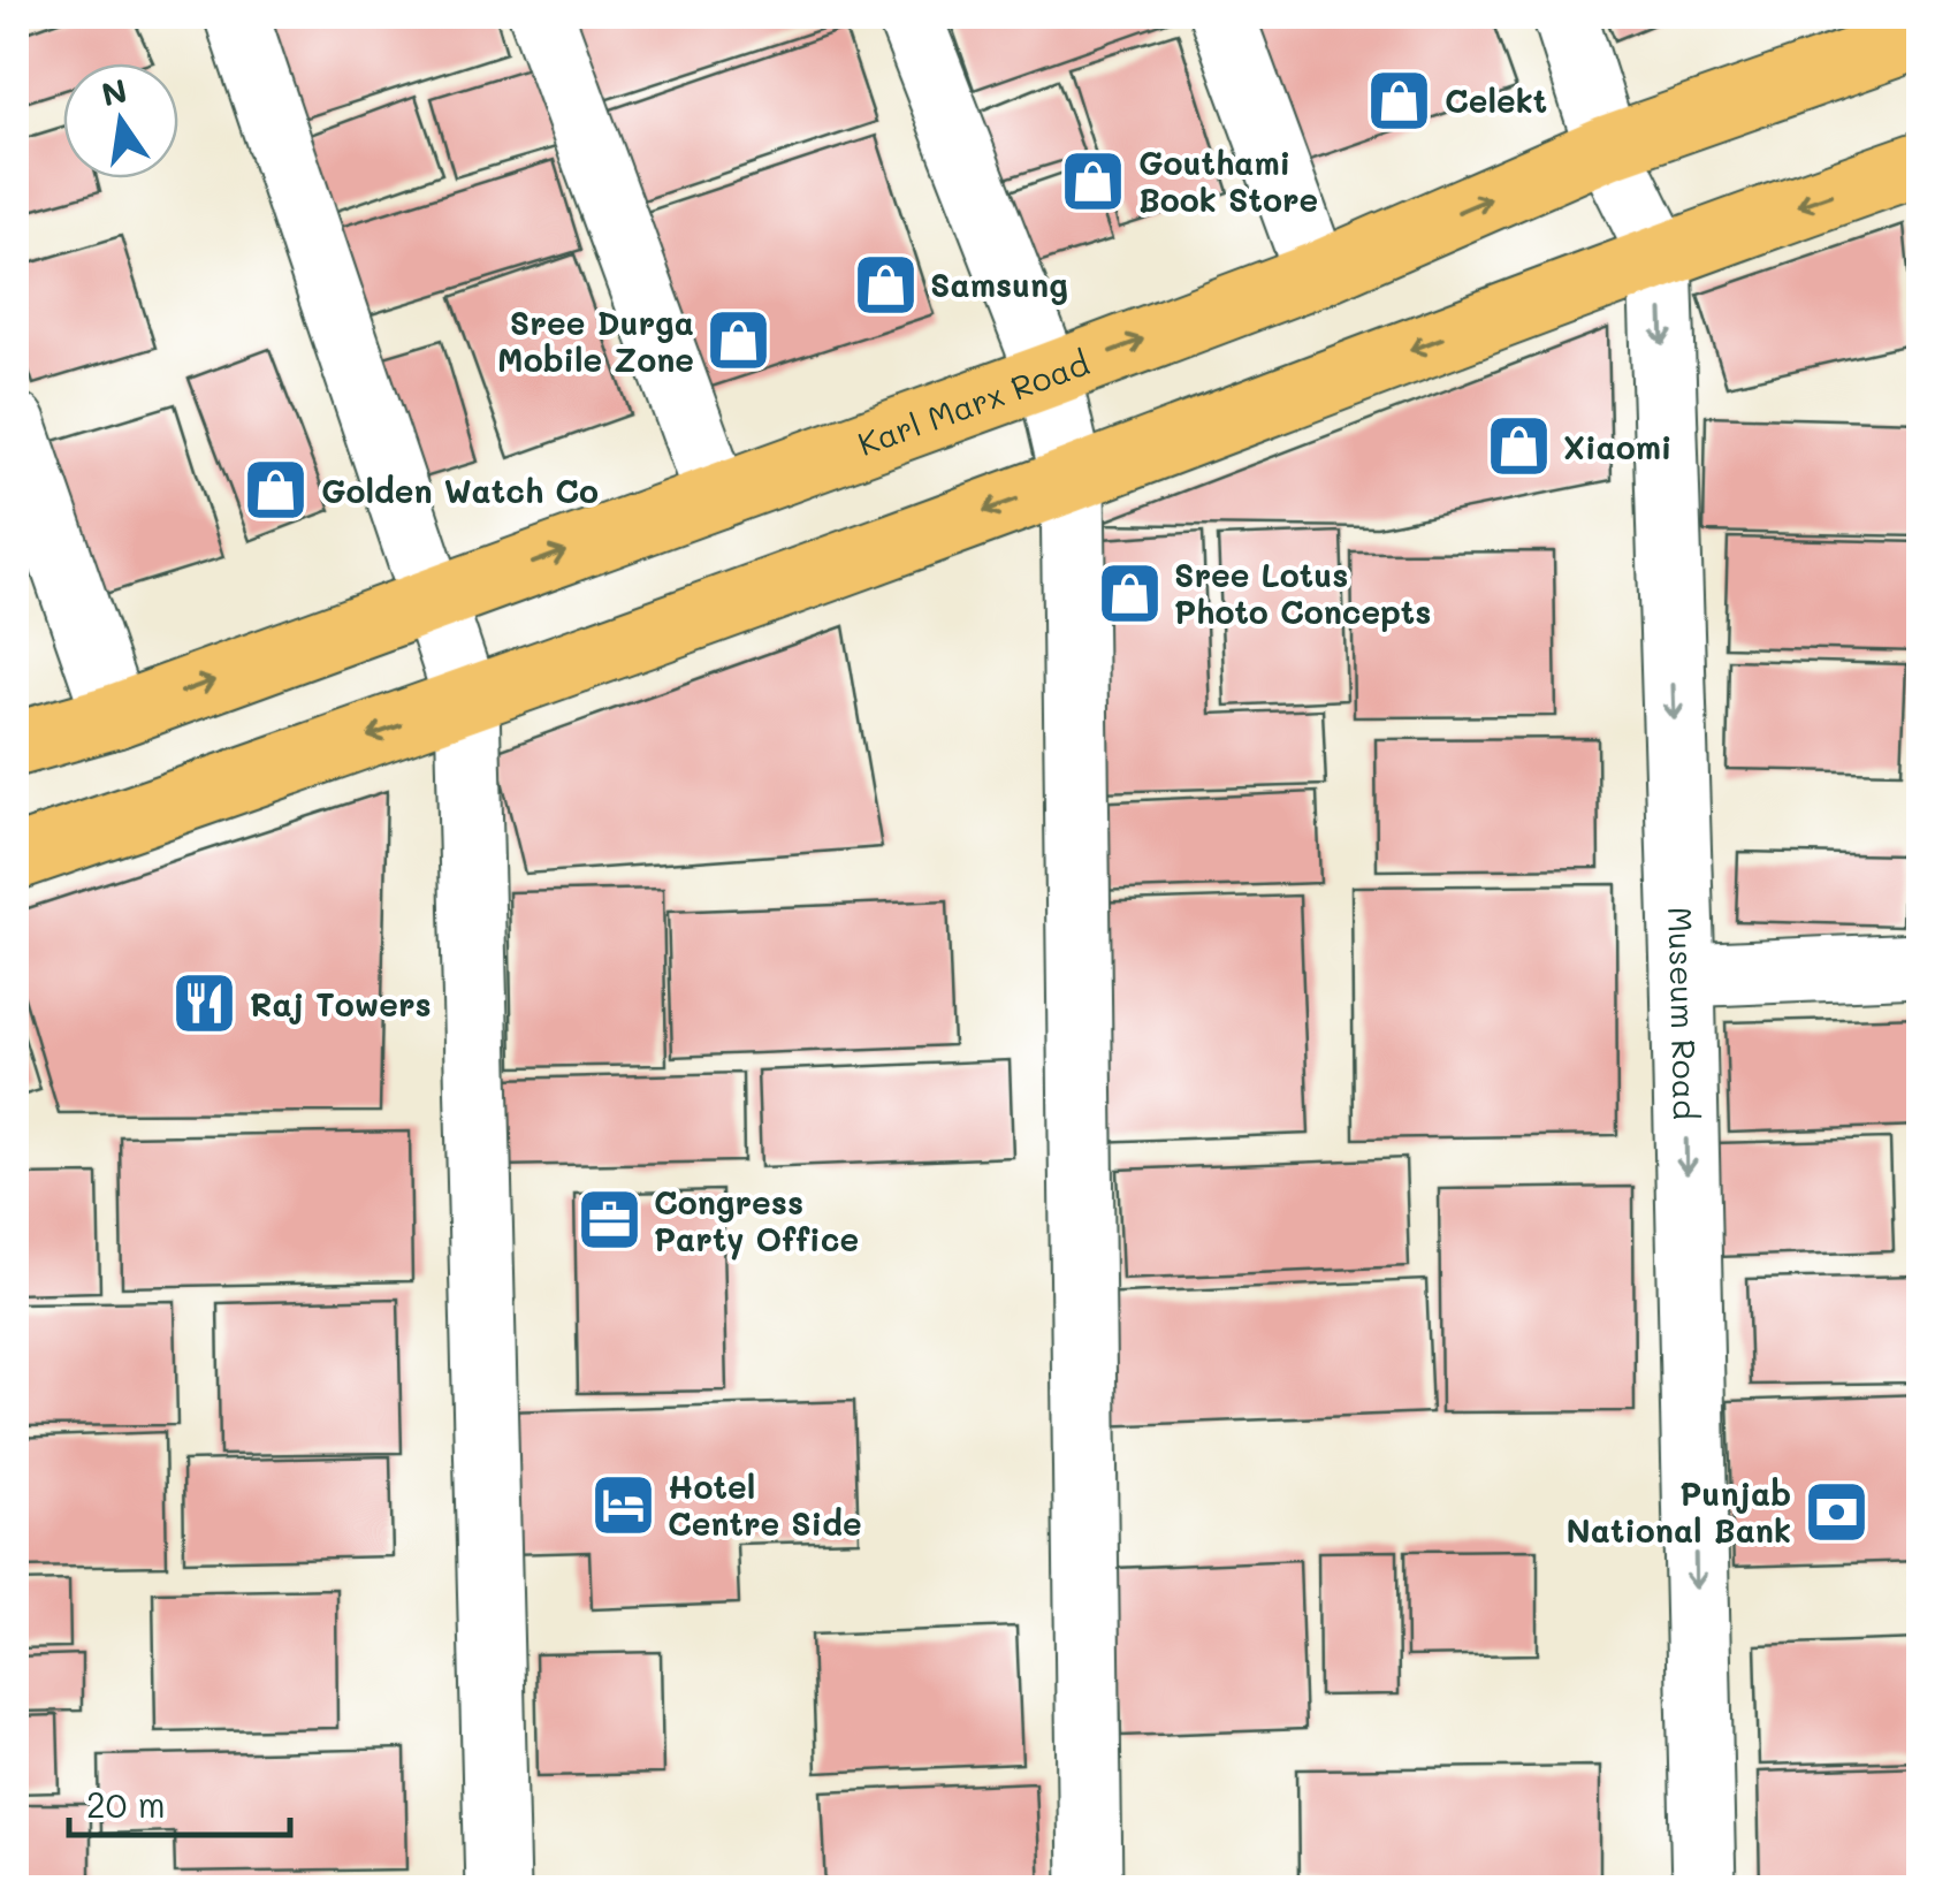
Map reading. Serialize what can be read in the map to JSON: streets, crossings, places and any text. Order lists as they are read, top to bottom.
{
  "streets": {
    "main road": ["Karl Marx Road"],
    "street": ["Museum Road"]
  },
  "crossings": [
    ["Karl Marx Road", "Museum Road"]
  ],
  "one_way": ["Museum Road"],
  "places": {
    "shop": [
      "Celekt",
      "Gouthami Book Store",
      "Samsung",
      "Sree Durga Mobile Zone",
      "Xiaomi",
      "Golden Watch Co",
      "Sree Lotus Photo Concepts"
    ],
    "restaurant": ["Raj Towers"],
    "office": ["Congress Party Office"],
    "hotel": ["Hotel Centre Side"],
    "bank": ["Punjab National Bank"]
  },
  "scale_bar": "20 m",
  "north": "top"
}
